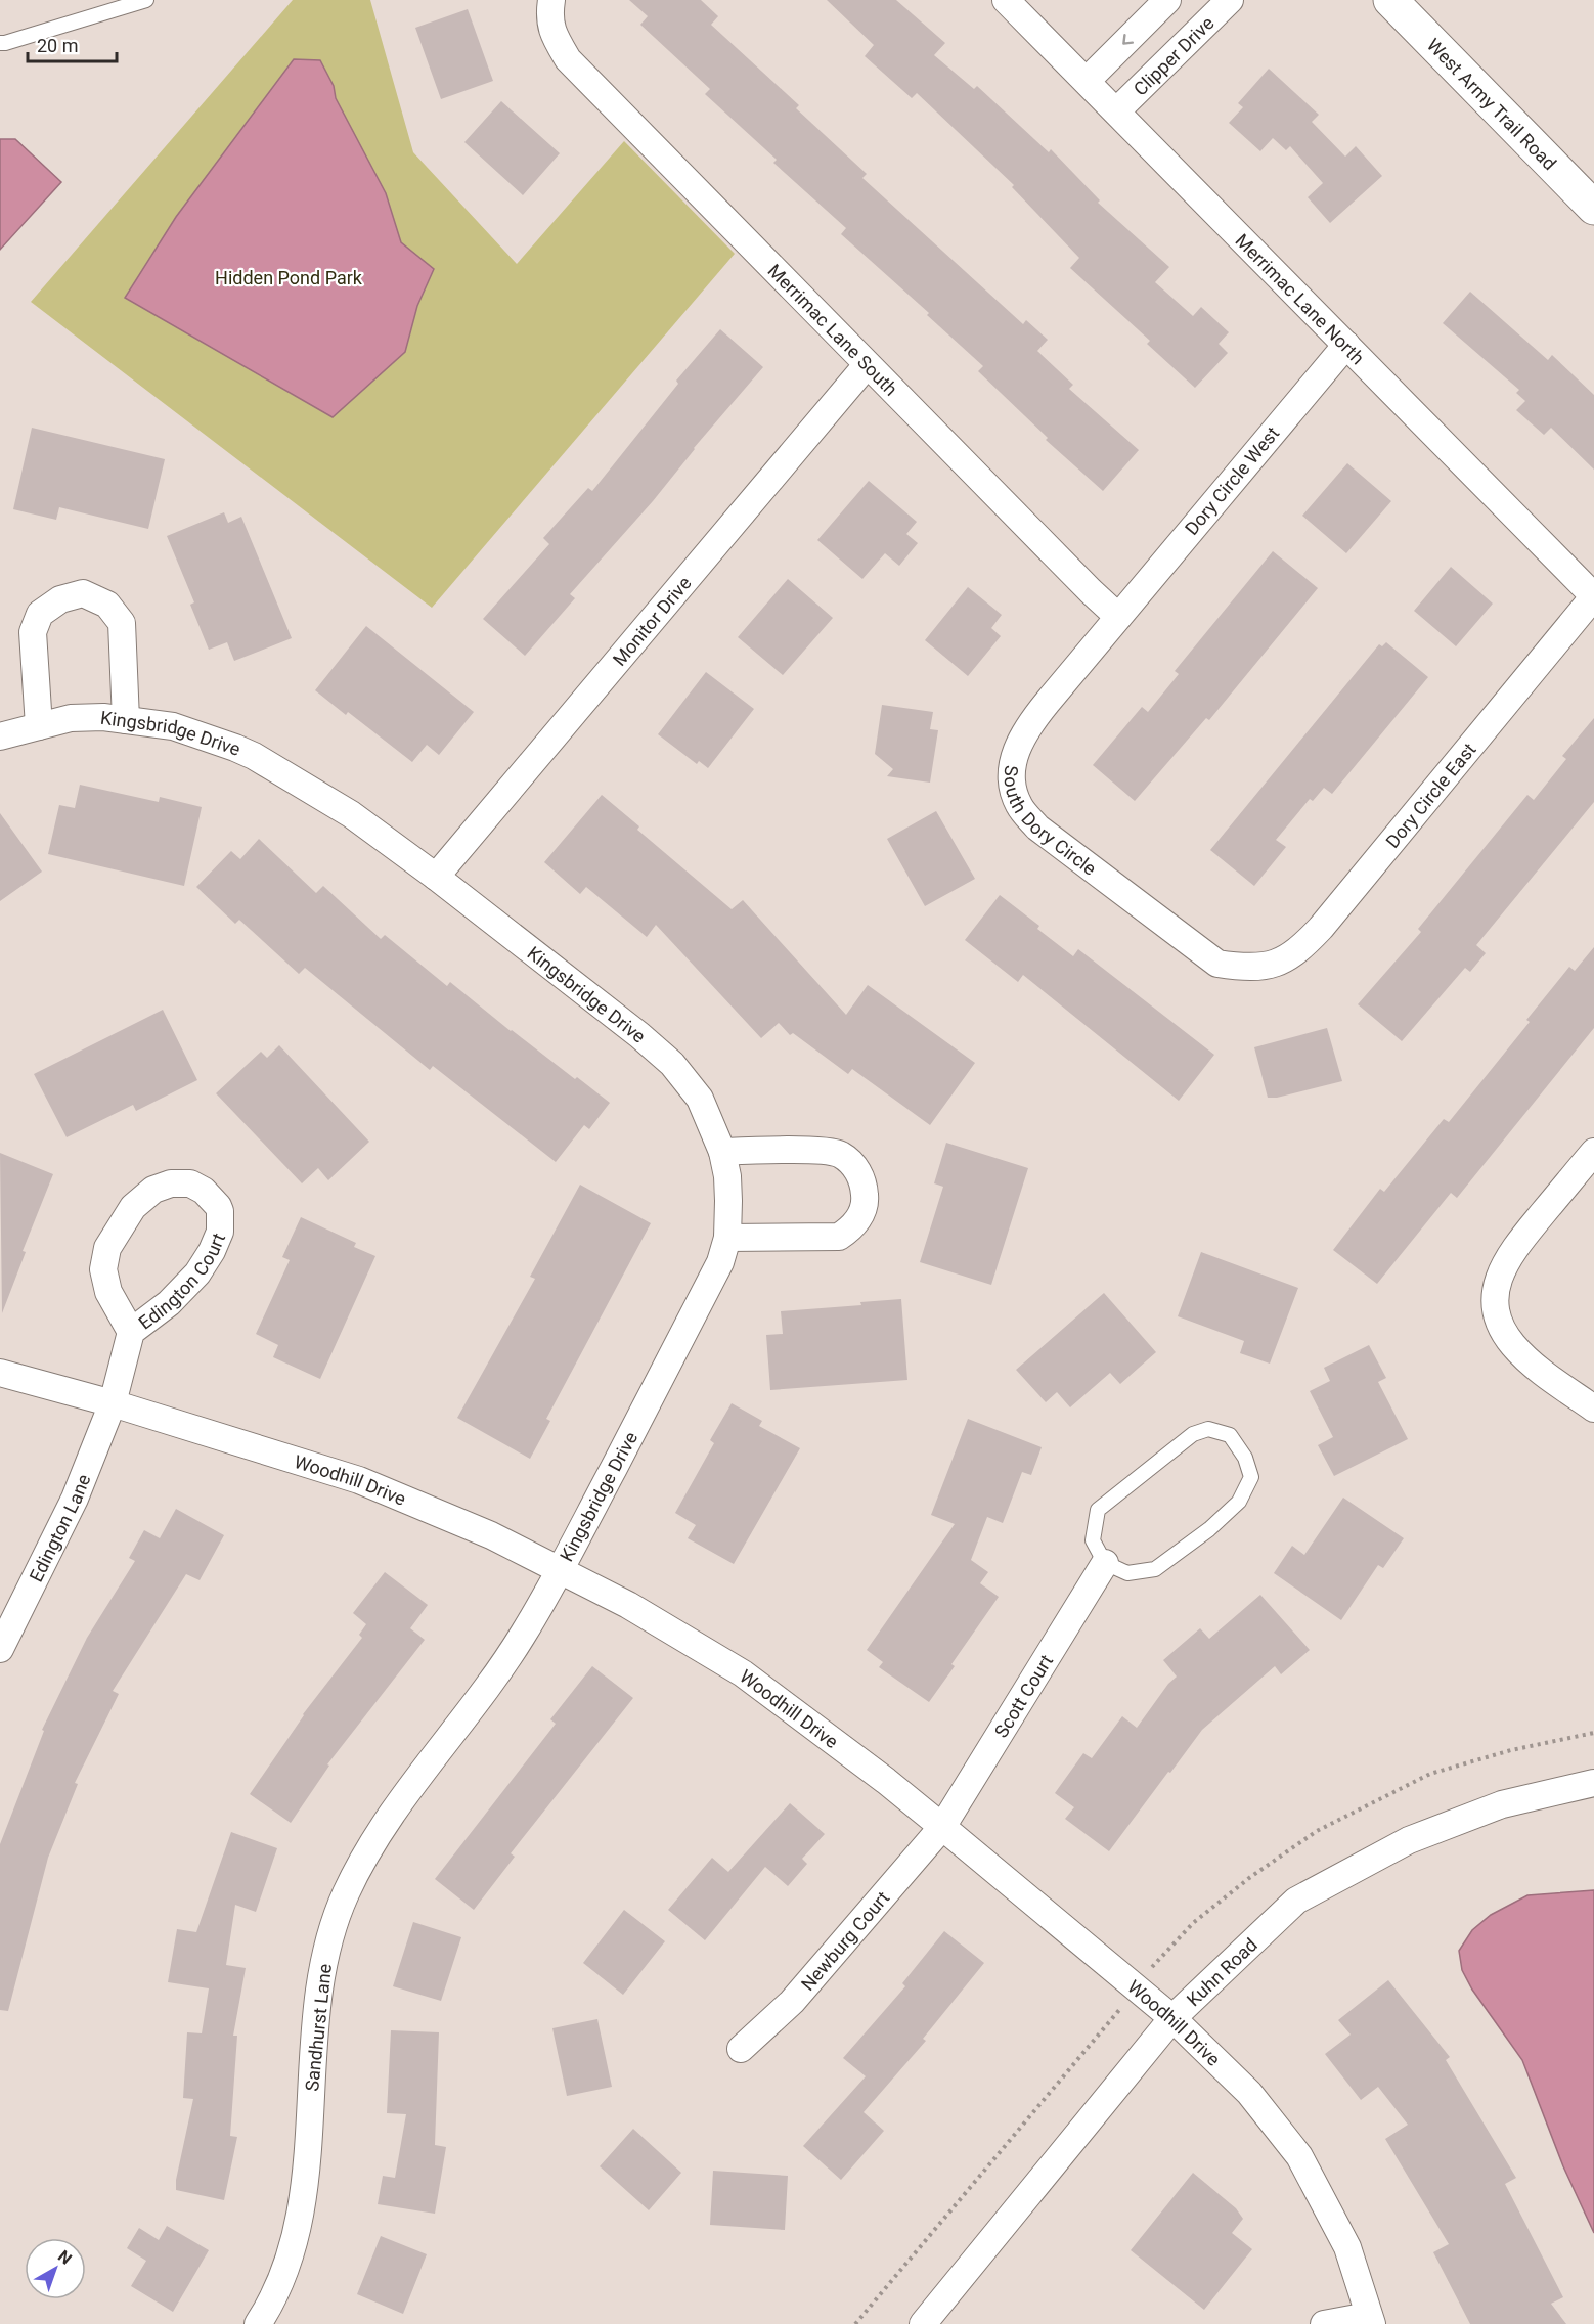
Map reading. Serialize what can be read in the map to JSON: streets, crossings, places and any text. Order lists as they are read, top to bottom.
{
  "streets": {
    "main road": ["West Army Trail Road"],
    "street": [
      "Clipper Drive",
      "Merrimac Lane North",
      "Merrimac Lane South",
      "Dory Circle West",
      "Monitor Drive",
      "Kingsbridge Drive",
      "Dory Circle East",
      "South Dory Circle",
      "Edington Court",
      "Woodhill Drive",
      "Edington Lane",
      "Scott Court",
      "Newburg Court",
      "Kuhn Road",
      "Sandhurst Lane"
    ]
  },
  "crossings": [
    ["Clipper Drive", "Merrimac Lane North"],
    ["Merrimac Lane North", "Dory Circle West"],
    ["Merrimac Lane North", "Dory Circle East"],
    ["Merrimac Lane South", "Dory Circle West"],
    ["Merrimac Lane South", "Monitor Drive"],
    ["Merrimac Lane South", "South Dory Circle"],
    ["Dory Circle West", "South Dory Circle"],
    ["Monitor Drive", "Kingsbridge Drive"],
    ["Kingsbridge Drive", "Woodhill Drive"],
    ["Kingsbridge Drive", "Sandhurst Lane"],
    ["Dory Circle East", "South Dory Circle"],
    ["Edington Court", "Woodhill Drive"],
    ["Edington Court", "Edington Lane"],
    ["Woodhill Drive", "Edington Lane"],
    ["Woodhill Drive", "Scott Court"],
    ["Woodhill Drive", "Newburg Court"],
    ["Woodhill Drive", "Kuhn Road"],
    ["Woodhill Drive", "Sandhurst Lane"],
    ["Scott Court", "Newburg Court"]
  ],
  "parks": ["Hidden Pond Park"],
  "scale_bar": "20 m",
  "north": "top right"
}
